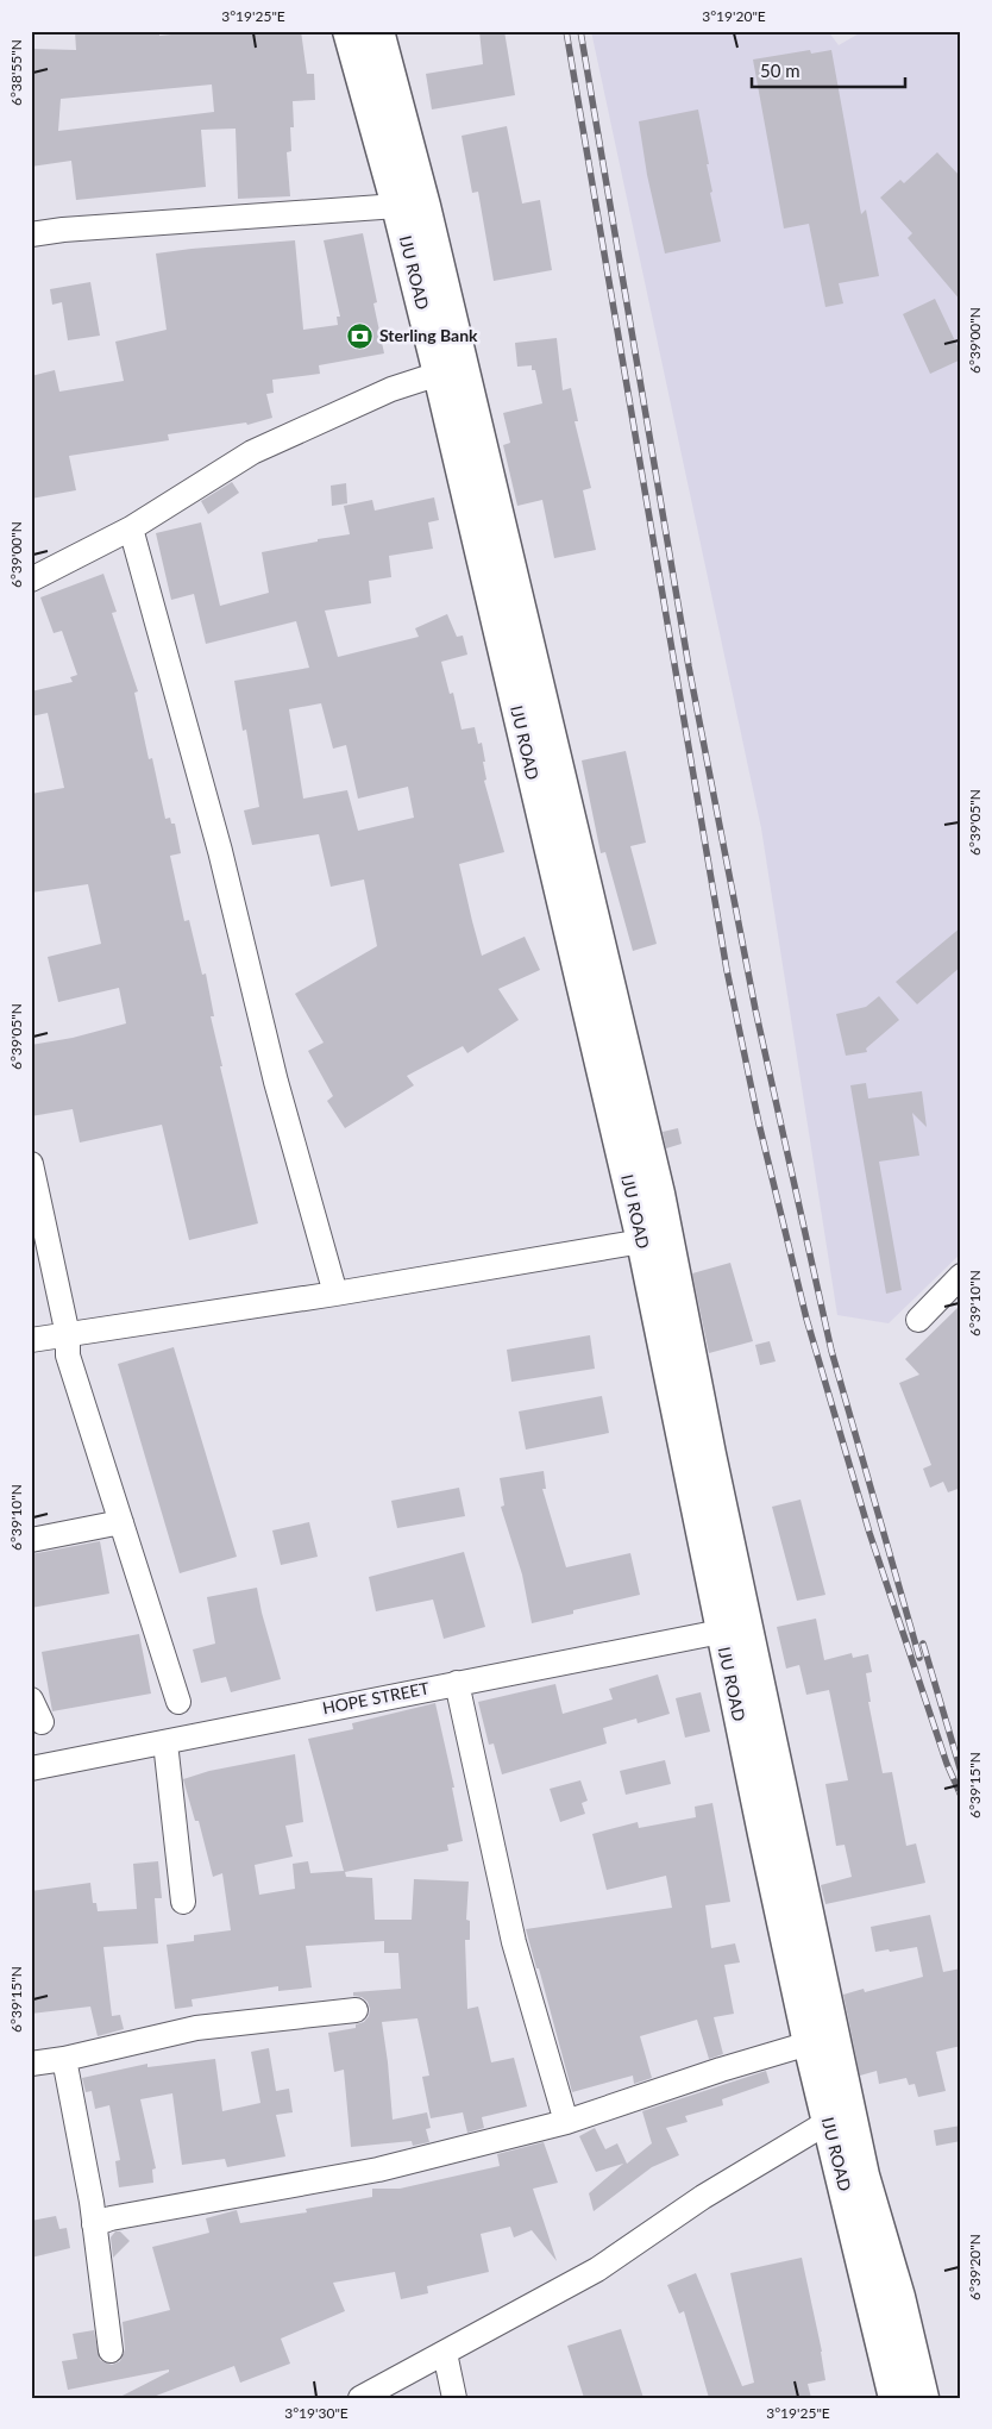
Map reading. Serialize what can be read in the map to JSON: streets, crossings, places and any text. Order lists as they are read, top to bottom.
{
  "streets": {
    "main road": ["IJU ROAD"],
    "street": ["HOPE STREET"]
  },
  "crossings": [
    ["IJU ROAD", "HOPE STREET"]
  ],
  "places": {
    "bank": ["Sterling Bank"]
  },
  "scale_bar": "50 m",
  "coordinates": [
    "3°19'25\"E",
    "3°19'20\"E",
    "6°38'55\"N",
    "6°39'00\"N",
    "6°39'05\"N",
    "6°39'10\"N",
    "6°39'15\"N",
    "6°39'20\"N",
    "3°19'30\"E"
  ]
}
